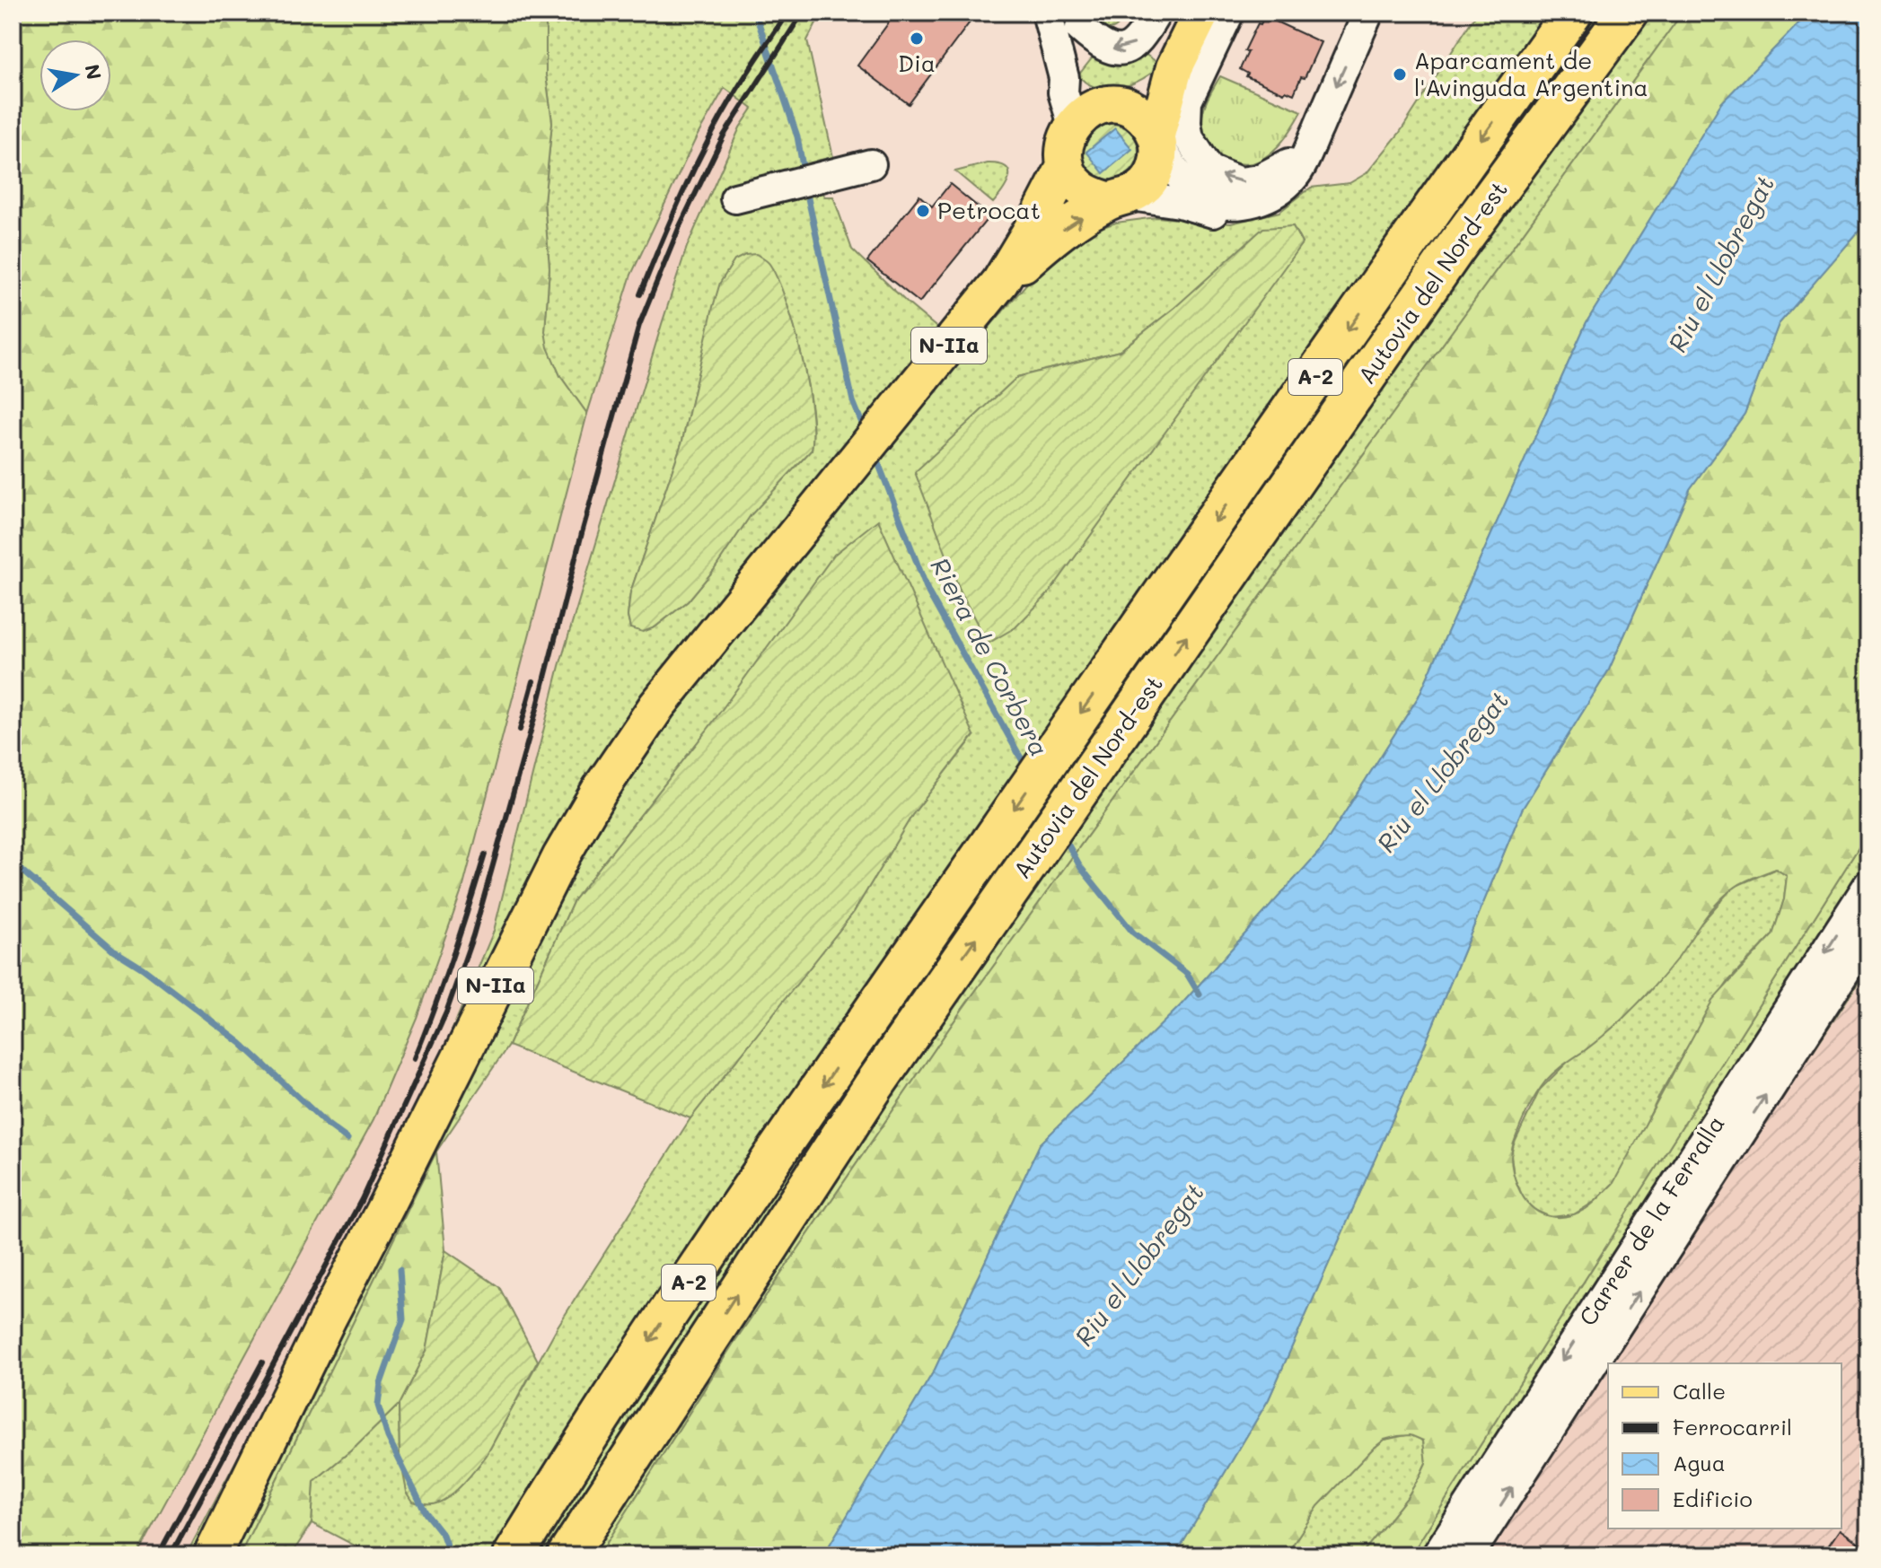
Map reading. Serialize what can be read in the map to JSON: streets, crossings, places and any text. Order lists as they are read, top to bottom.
{
  "streets": {
    "highway": ["Autovia del Nord-est", "A-2"],
    "main road": ["N-IIa"],
    "street": ["Carrer de la Ferralla"]
  },
  "water": ["Riu el Llobregat", "Riera de Corbera"],
  "places": ["Dia", "Aparcament de l'Avinguda Argentina", "Petrocat"],
  "legend": [
    "Calle",
    "Ferrocarril",
    "Agua",
    "Edificio"
  ],
  "north": "right"
}
